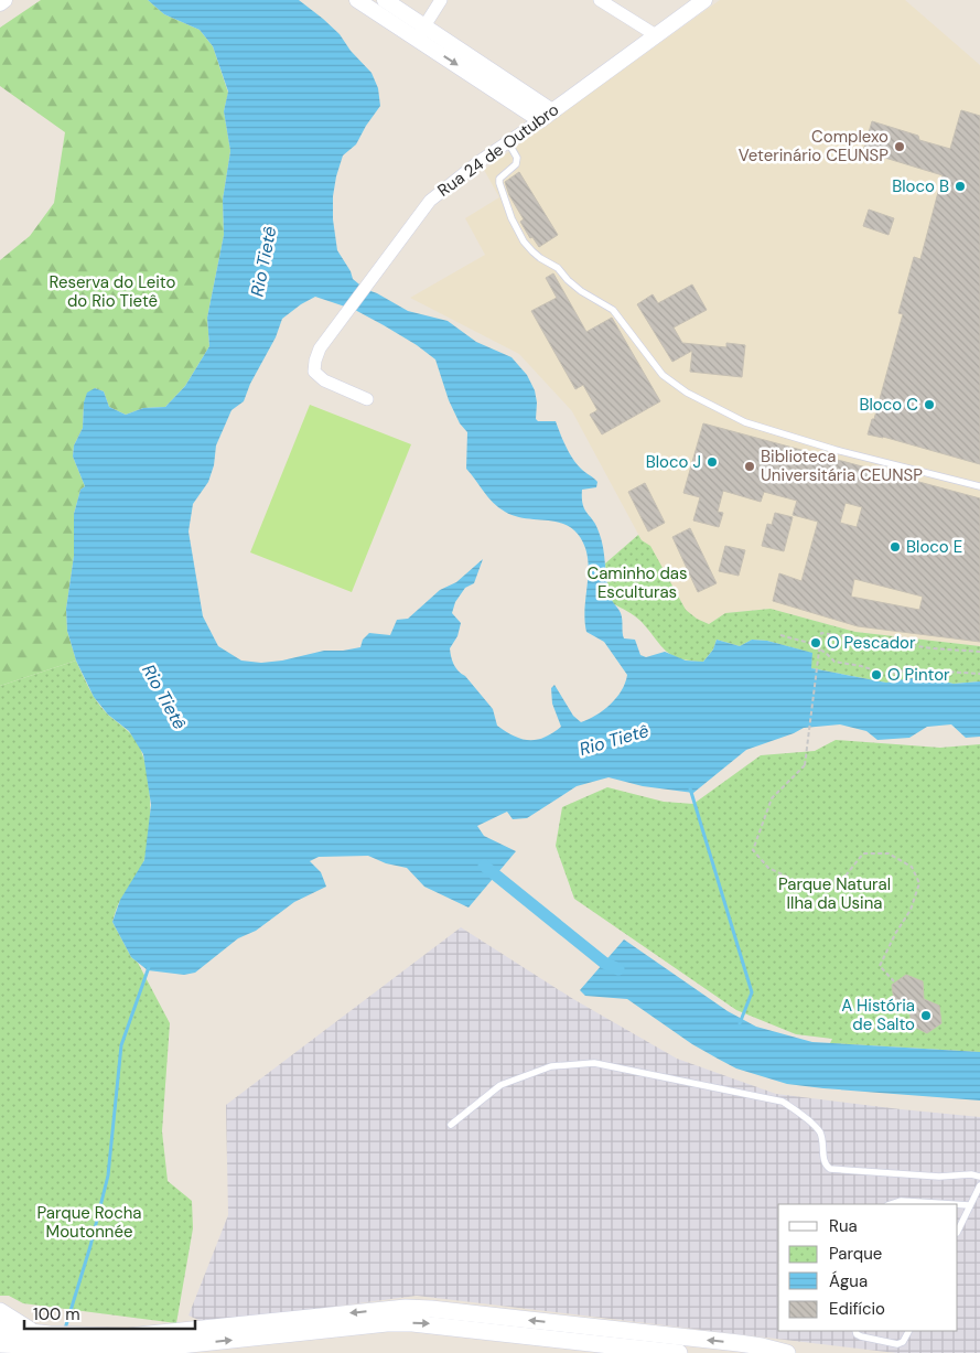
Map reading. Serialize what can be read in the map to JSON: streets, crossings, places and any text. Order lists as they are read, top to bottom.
{
  "streets": {
    "street": ["Rua 24 de Outubro"]
  },
  "water": ["Rio Tietê"],
  "parks": [
    "Reserva do Leito do Rio Tietê",
    "Caminho das Esculturas",
    "Parque Natural Ilha da Usina",
    "Parque Rocha Moutonnée"
  ],
  "places": [
    "Complexo Veterinário CEUNSP",
    "Bloco B",
    "Bloco C",
    "Bloco J",
    "Biblioteca Universitária CEUNSP",
    "Bloco E",
    "O Pescador",
    "O Pintor",
    "A História de Salto"
  ],
  "legend": [
    "Rua",
    "Parque",
    "Água",
    "Edifício"
  ],
  "scale_bar": "100 m"
}
